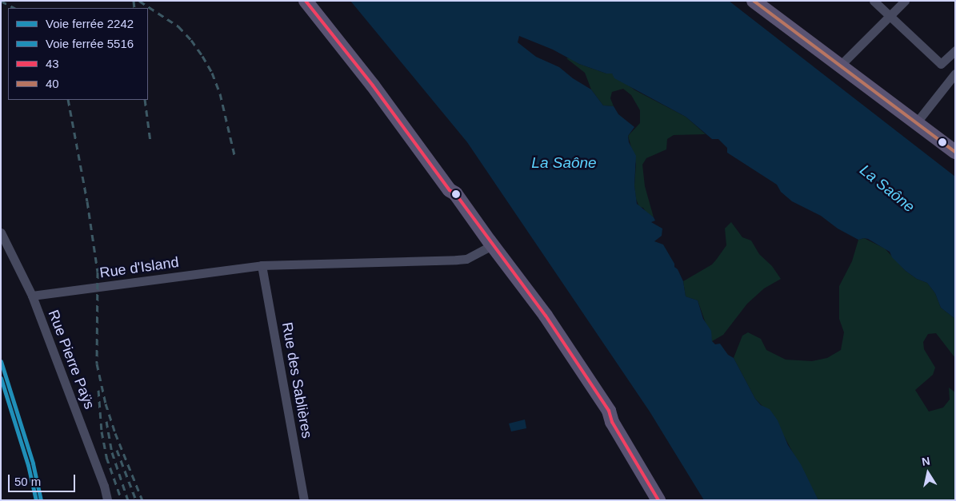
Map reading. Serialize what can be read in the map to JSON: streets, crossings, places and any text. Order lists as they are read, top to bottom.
{
  "streets": {
    "street": ["Rue d'Island", "Rue Pierre Paÿs", "Rue des Sablières"]
  },
  "crossings": [
    ["Rue d'Island", "Rue Pierre Paÿs"],
    ["Rue d'Island", "Rue des Sablières"]
  ],
  "water": ["La Saône"],
  "lines": [
    "transit line 43",
    "transit line 40",
    "rail line 2242",
    "rail line 5516"
  ],
  "legend": [
    "Voie ferrée 2242",
    "Voie ferrée 5516",
    "43",
    "40"
  ],
  "scale_bar": "50 m",
  "north": "top"
}
